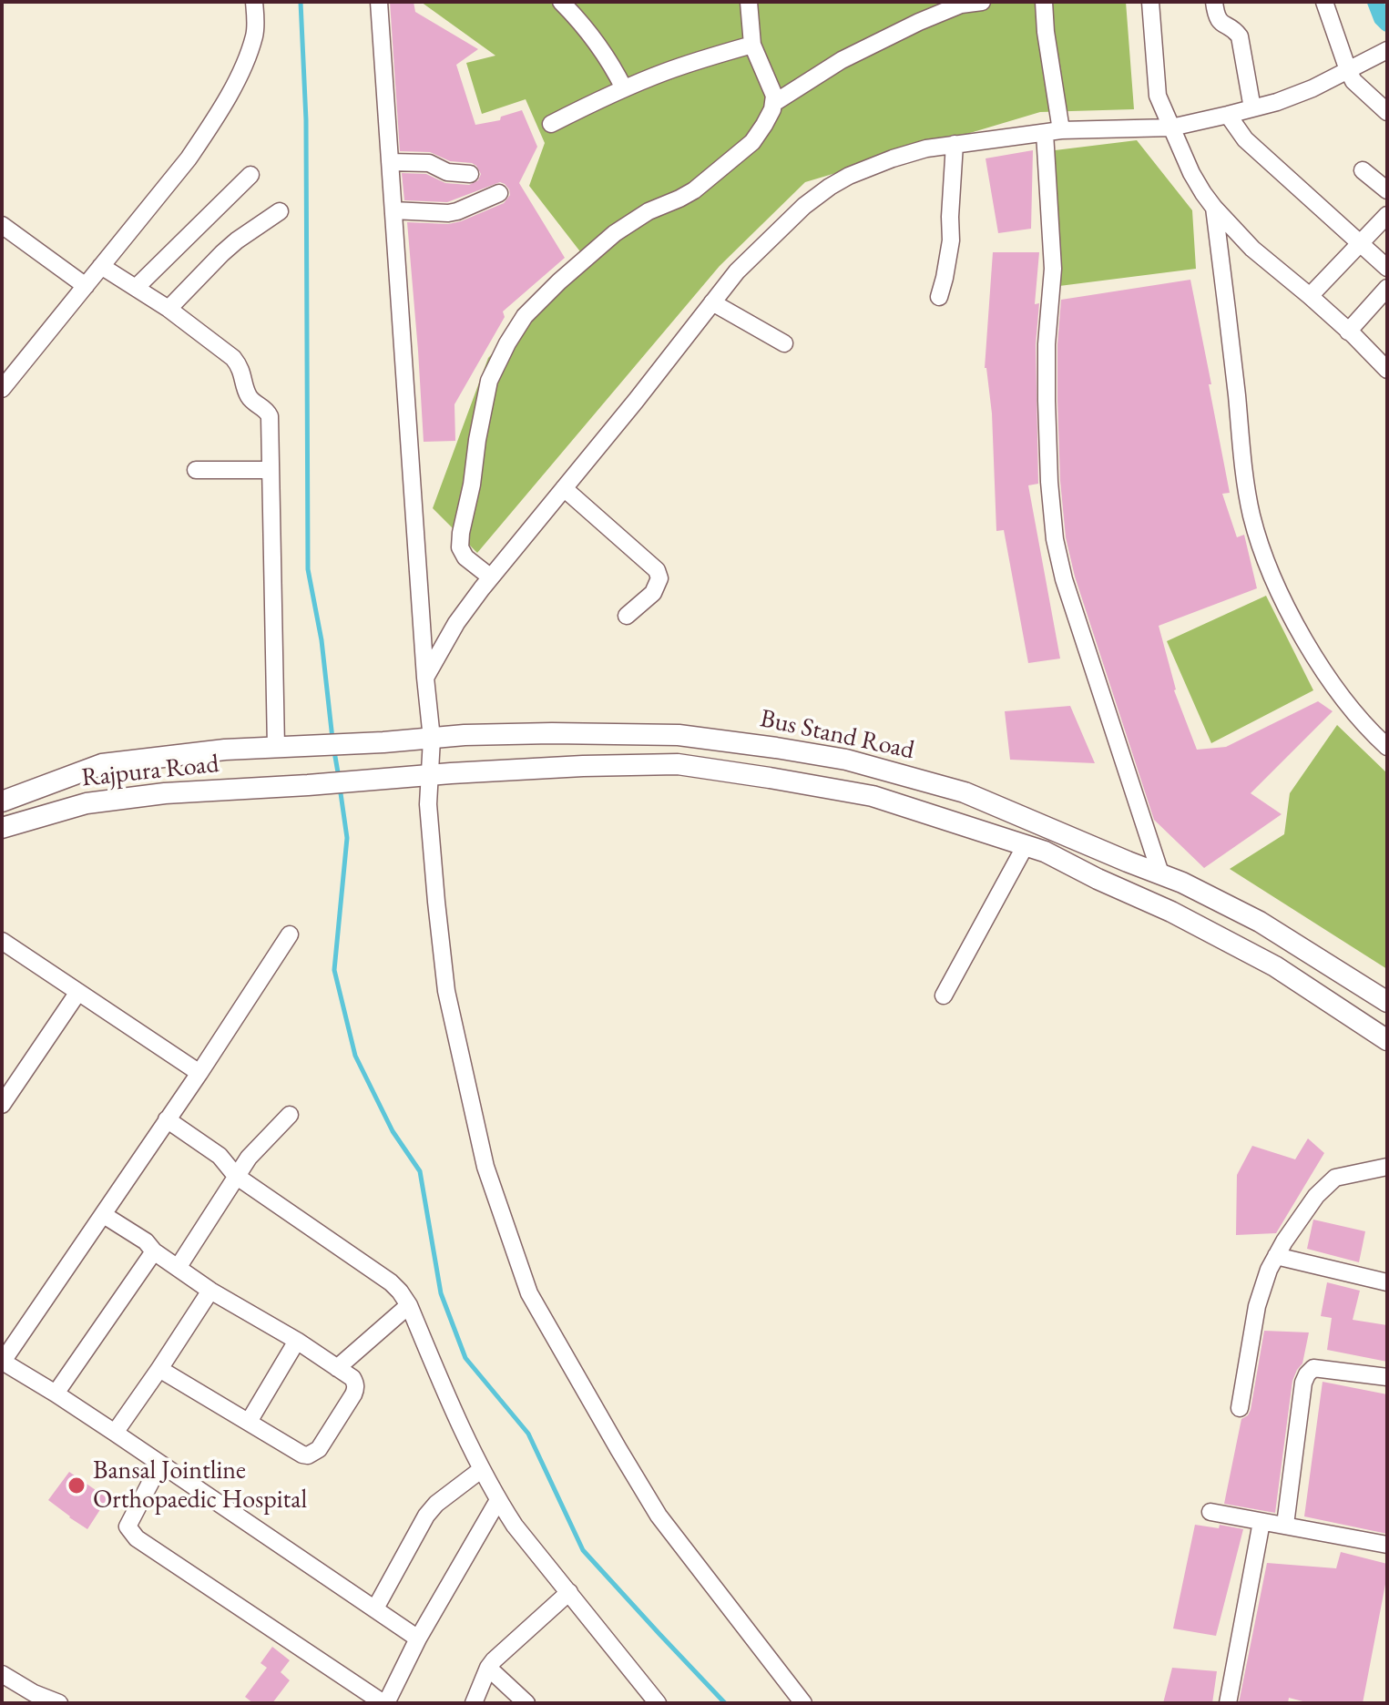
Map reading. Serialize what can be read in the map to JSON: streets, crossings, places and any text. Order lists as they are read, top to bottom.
{
  "streets": {
    "main road": ["Bus Stand Road", "Rajpura Road"]
  },
  "crossings": [
    ["Bus Stand Road", "Rajpura Road"]
  ],
  "places": ["Bansal Jointline Orthopaedic Hospital"]
}
